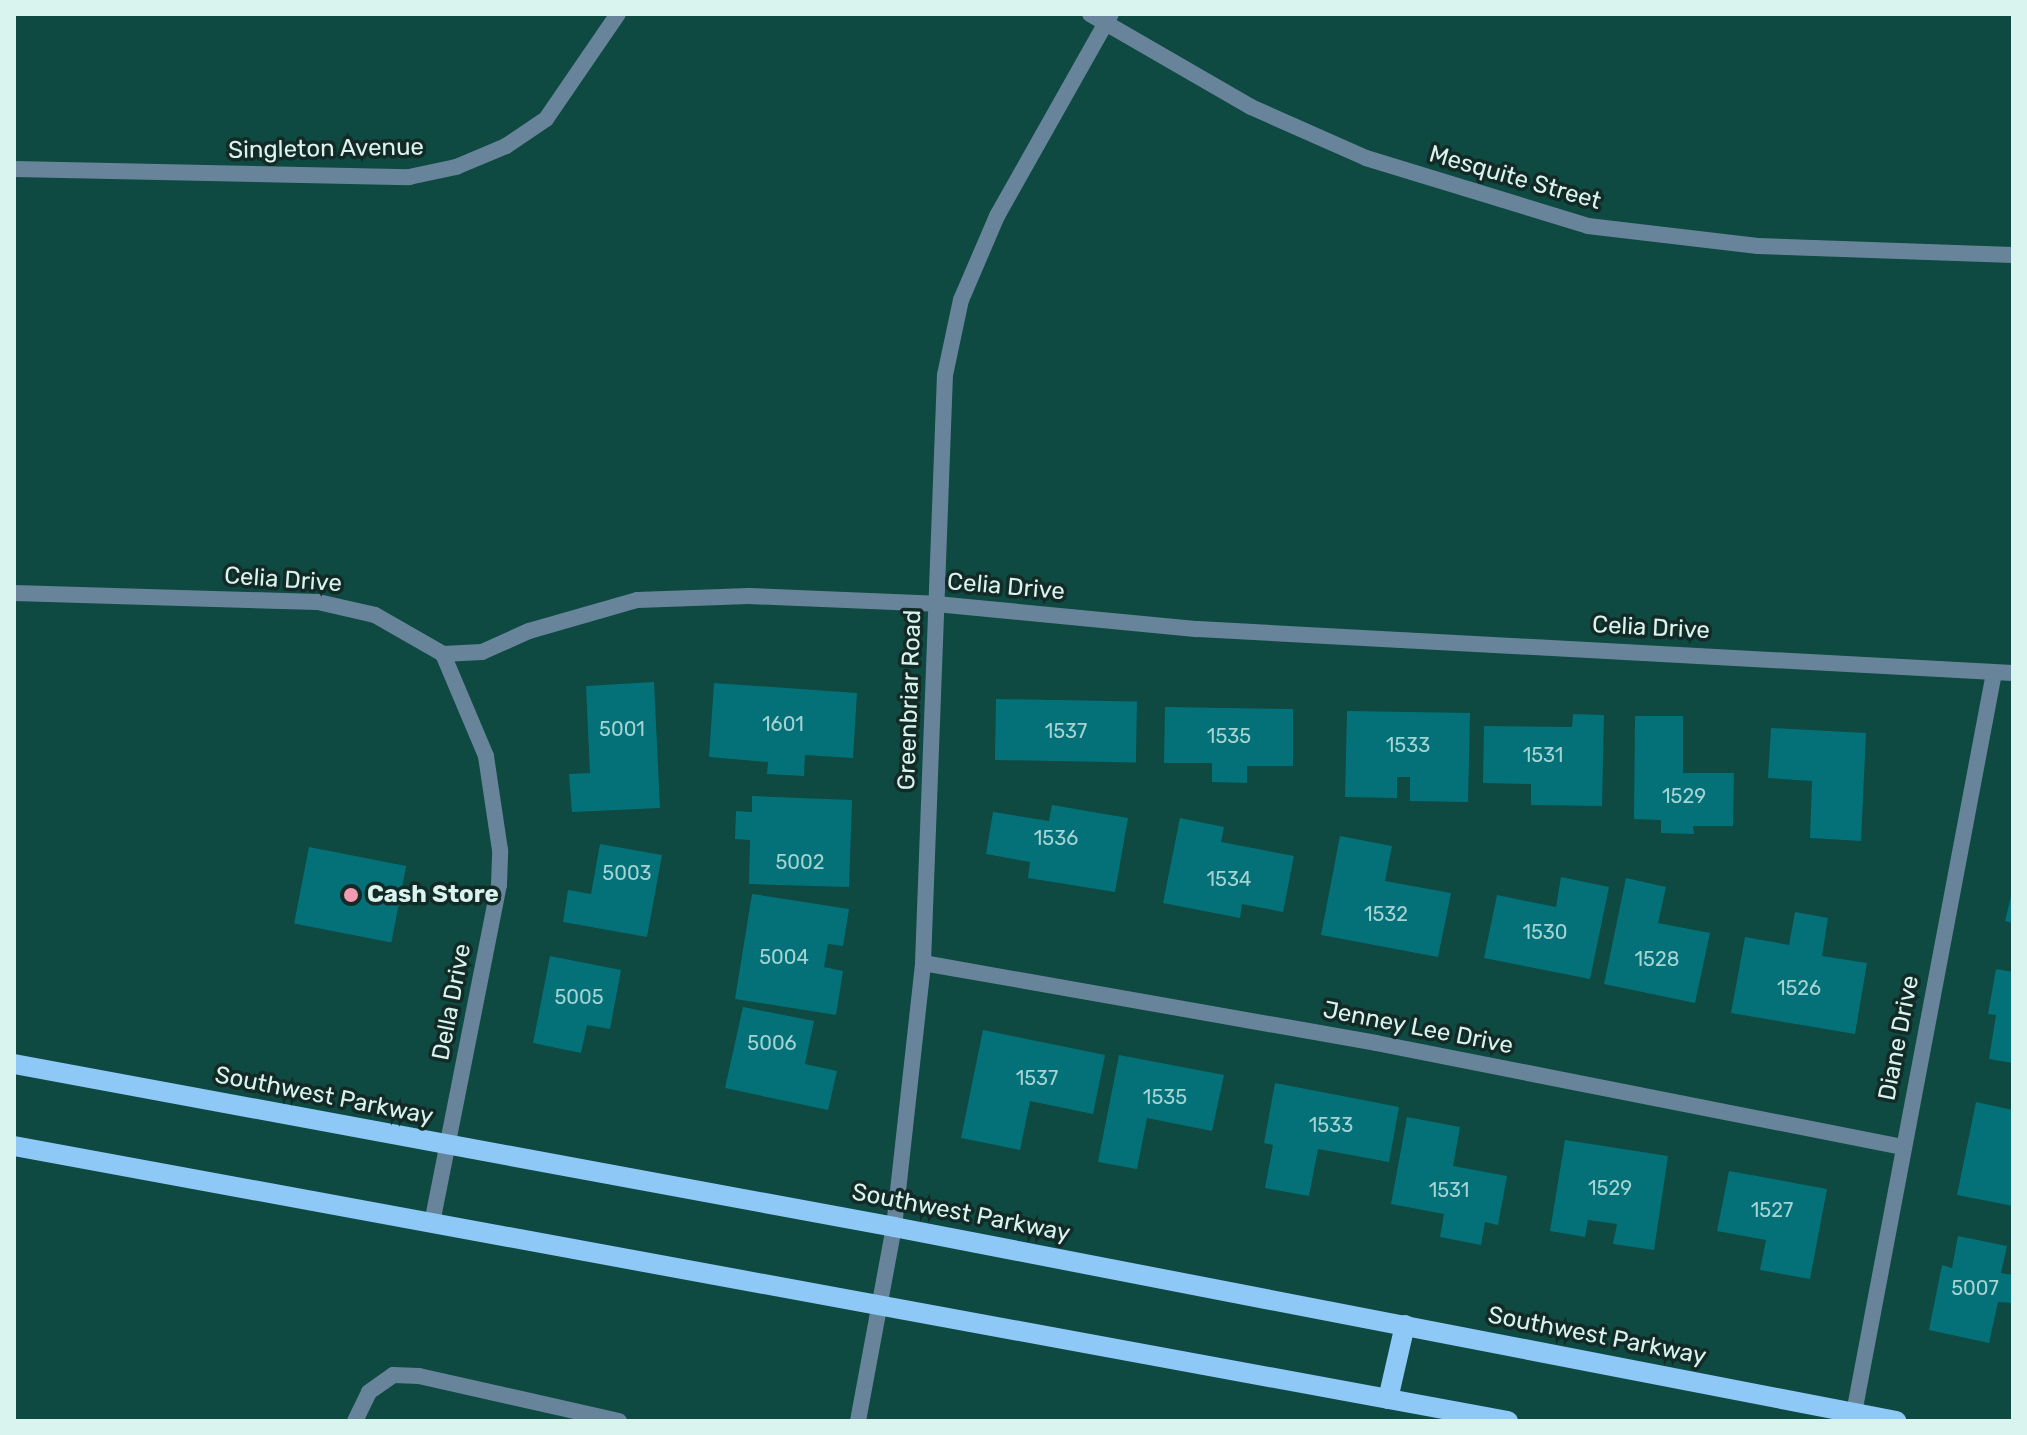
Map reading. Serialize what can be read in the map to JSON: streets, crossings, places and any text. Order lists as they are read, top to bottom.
{
  "streets": {
    "main road": ["Southwest Parkway"],
    "street": [
      "Singleton Avenue",
      "Mesquite Street",
      "Celia Drive",
      "Greenbriar Road",
      "Della Drive",
      "Jenney Lee Drive",
      "Diane Drive"
    ]
  },
  "crossings": [
    ["Mesquite Street", "Greenbriar Road"],
    ["Celia Drive", "Greenbriar Road"],
    ["Celia Drive", "Della Drive"],
    ["Celia Drive", "Diane Drive"],
    ["Greenbriar Road", "Jenney Lee Drive"],
    ["Greenbriar Road", "Southwest Parkway"],
    ["Della Drive", "Southwest Parkway"],
    ["Jenney Lee Drive", "Diane Drive"],
    ["Diane Drive", "Southwest Parkway"]
  ],
  "places": ["Cash Store"],
  "house_numbers": [
    "1601",
    "5001",
    "1537",
    "1535",
    "1533",
    "1531",
    "1529",
    "1536",
    "5002",
    "5003",
    "1534",
    "1532",
    "1530",
    "5004",
    "1528",
    "1526",
    "5005",
    "5006",
    "1537",
    "1535",
    "1533",
    "1529",
    "1531",
    "1527",
    "5007"
  ]
}
